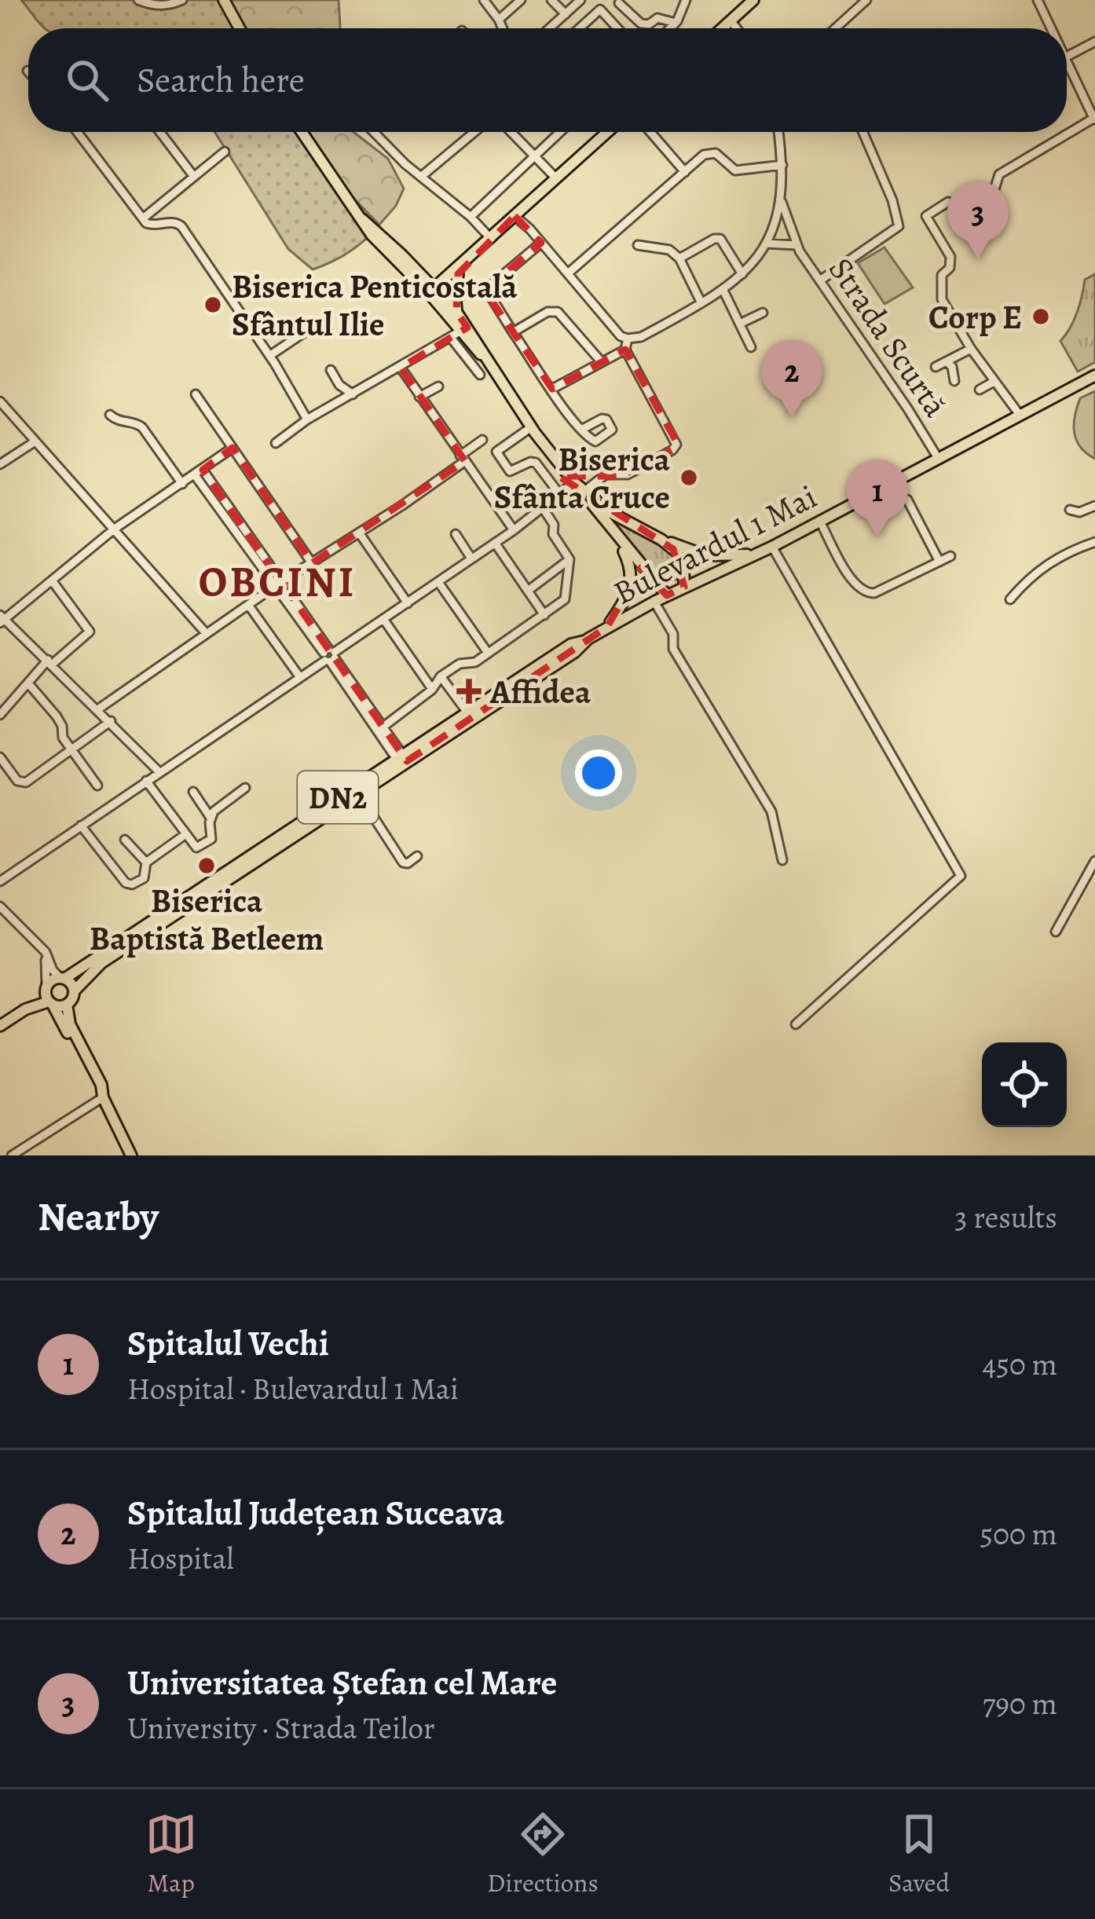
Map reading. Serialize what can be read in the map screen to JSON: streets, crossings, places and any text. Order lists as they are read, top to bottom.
{
  "streets": {
    "main road": ["Bulevardul 1 Mai", "DN2"],
    "street": ["Strada Scurtă"]
  },
  "crossings": [
    ["Strada Scurtă", "Bulevardul 1 Mai"],
    ["Bulevardul 1 Mai", "DN2"]
  ],
  "districts": ["OBCINI"],
  "places": {
    "other": [
      "Biserica Penticostală Sfântul Ilie",
      "Corp E",
      "Biserica Sfânta Cruce",
      "Biserica Baptistă Betleem"
    ],
    "health": ["Affidea"]
  },
  "page": {
    "search": "Search here",
    "pins": ["3", "2", "1"],
    "heading": ["Nearby", "3 results"],
    "list": [
      {
        "mark": "1",
        "name": "Spitalul Vechi",
        "note": "Hospital · Bulevardul 1 Mai",
        "value": "450 m"
      },
      {
        "mark": "2",
        "name": "Spitalul Județean Suceava",
        "note": "Hospital",
        "value": "500 m"
      },
      {
        "mark": "3",
        "name": "Universitatea Ștefan cel Mare",
        "note": "University · Strada Teilor",
        "value": "790 m"
      }
    ],
    "nav": ["Map", "Directions", "Saved"]
  }
}
